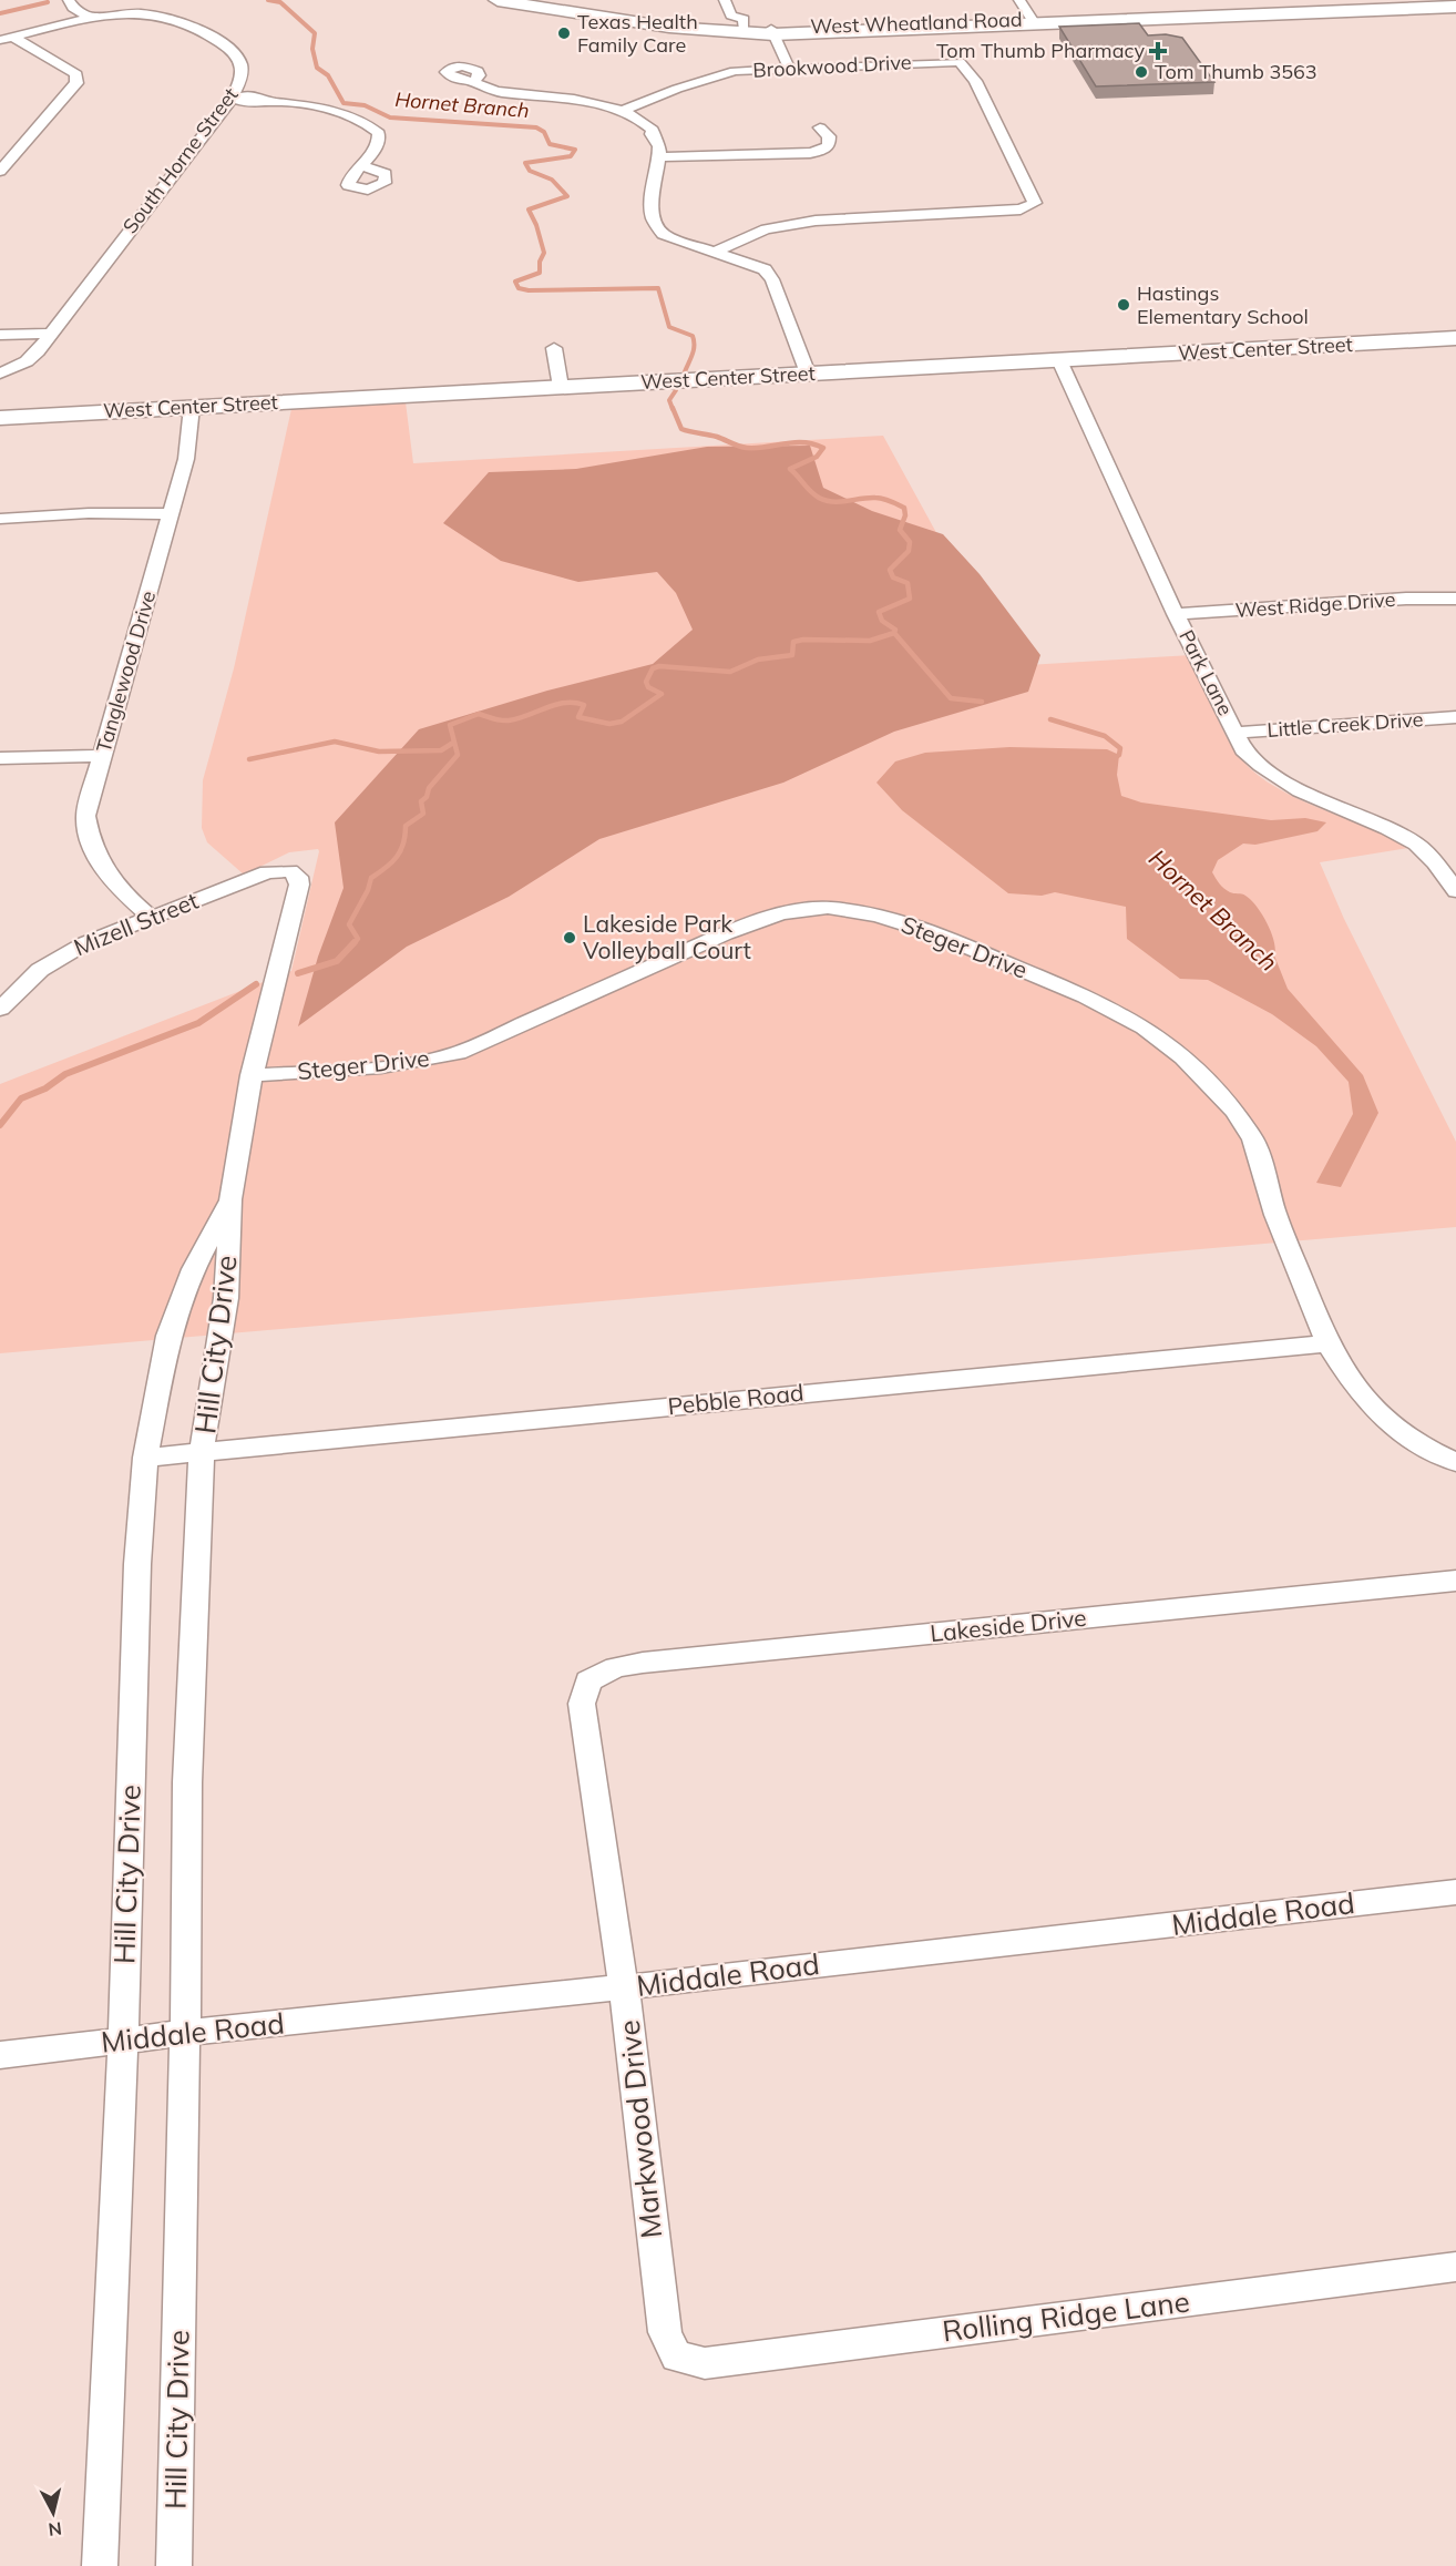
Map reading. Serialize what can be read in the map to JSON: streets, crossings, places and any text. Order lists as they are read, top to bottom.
{
  "streets": {
    "main road": ["West Wheatland Road", "West Center Street"],
    "street": [
      "Brookwood Drive",
      "South Horne Street",
      "West Ridge Drive",
      "Tanglewood Drive",
      "Park Lane",
      "Little Creek Drive",
      "Mizell Street",
      "Steger Drive",
      "Hill City Drive",
      "Pebble Road",
      "Lakeside Drive",
      "Middale Road",
      "Markwood Drive",
      "Rolling Ridge Lane"
    ]
  },
  "crossings": [
    ["West Center Street", "Tanglewood Drive"],
    ["West Center Street", "Park Lane"],
    ["West Ridge Drive", "Park Lane"],
    ["Tanglewood Drive", "Mizell Street"],
    ["Park Lane", "Little Creek Drive"],
    ["Mizell Street", "Hill City Drive"],
    ["Steger Drive", "Hill City Drive"],
    ["Steger Drive", "Pebble Road"],
    ["Hill City Drive", "Pebble Road"],
    ["Hill City Drive", "Middale Road"],
    ["Lakeside Drive", "Markwood Drive"],
    ["Middale Road", "Markwood Drive"],
    ["Markwood Drive", "Rolling Ridge Lane"]
  ],
  "water": ["Hornet Branch"],
  "places": {
    "other": [
      "Texas Health Family Care",
      "Tom Thumb 3563",
      "Hastings Elementary School",
      "Lakeside Park Volleyball Court"
    ],
    "health": ["Tom Thumb Pharmacy"]
  },
  "north": "bottom"
}
